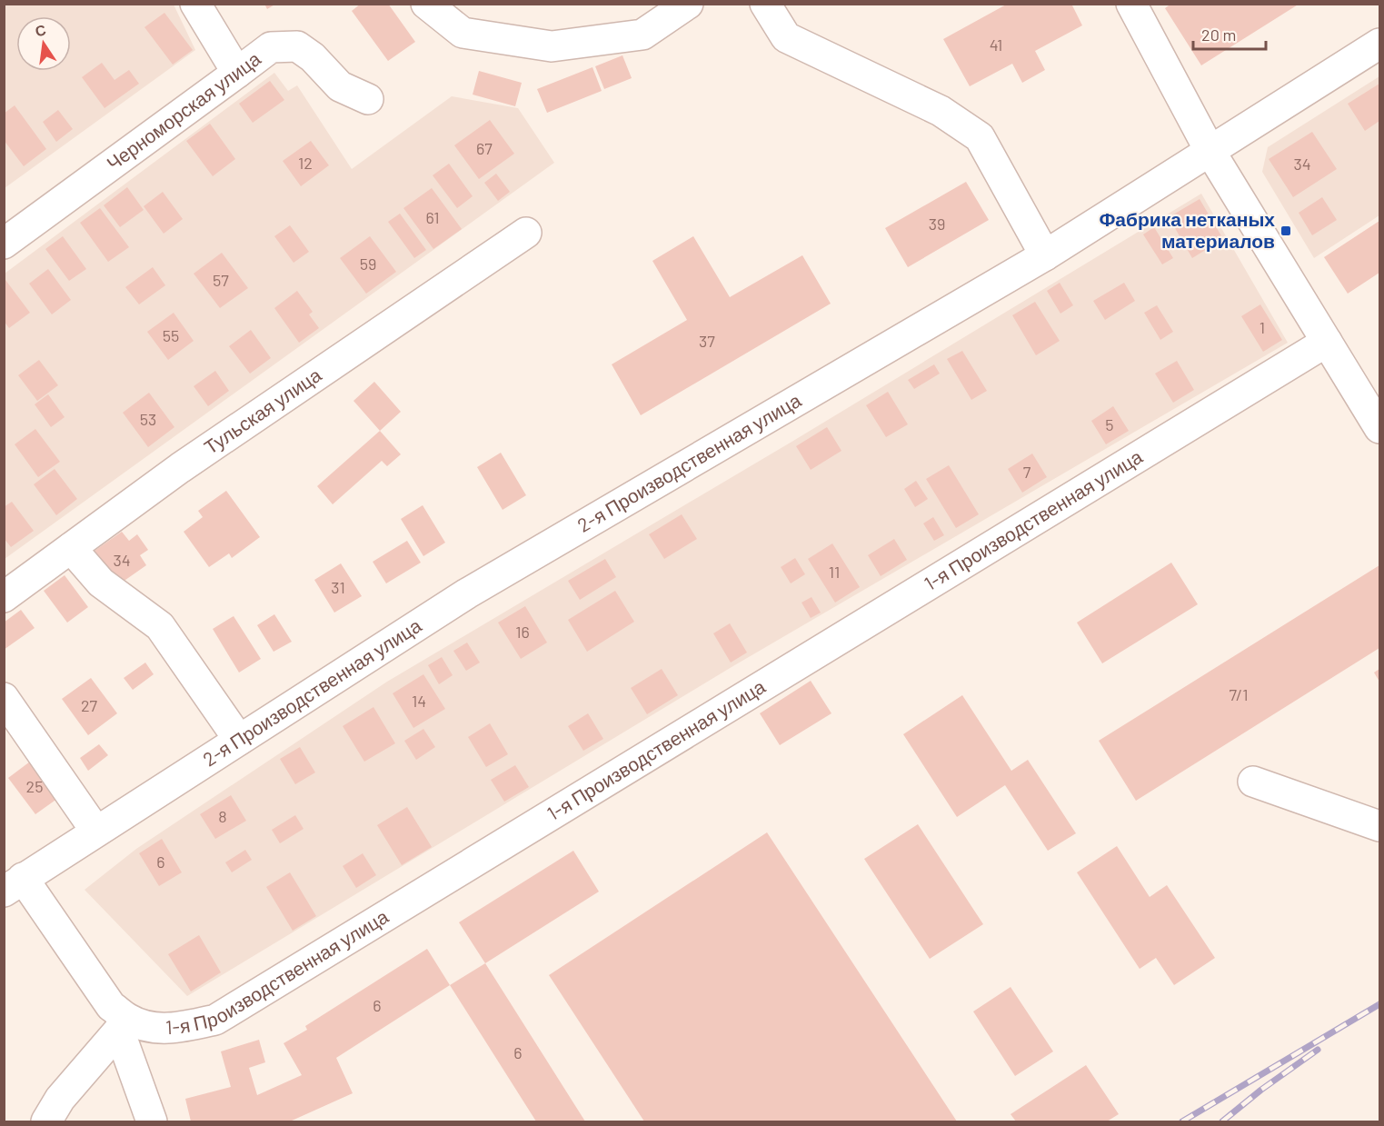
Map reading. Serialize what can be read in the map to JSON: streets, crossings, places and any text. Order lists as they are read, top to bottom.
{
  "streets": {
    "street": [
      "Черноморская улица",
      "Тульская улица",
      "2-я Производственная улица",
      "1-я Производственная улица"
    ]
  },
  "crossings": [
    ["2-я Производственная улица", "1-я Производственная улица"]
  ],
  "places": {
    "transit": ["Фабрика нетканых материалов"]
  },
  "house_numbers": [
    "41",
    "67",
    "12",
    "34",
    "61",
    "39",
    "59",
    "57",
    "1",
    "55",
    "37",
    "53",
    "5",
    "7",
    "34",
    "11",
    "31",
    "16",
    "7/1",
    "14",
    "27",
    "25",
    "8",
    "6",
    "6",
    "6"
  ],
  "scale_bar": "20 m",
  "north": "top"
}
